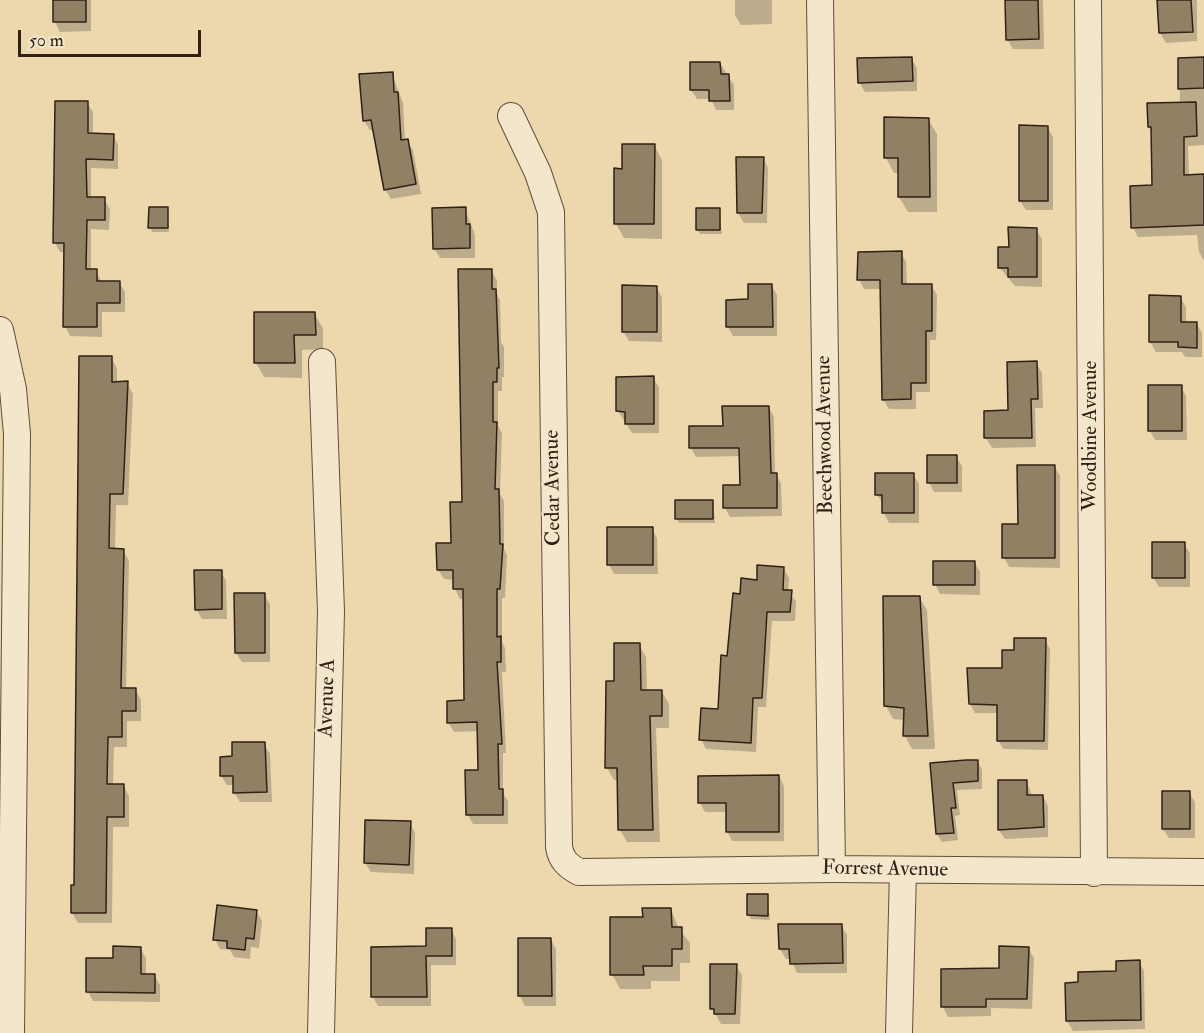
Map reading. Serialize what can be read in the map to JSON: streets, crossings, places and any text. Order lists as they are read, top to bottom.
{
  "streets": {
    "street": [
      "Beechwood Avenue",
      "Woodbine Avenue",
      "Cedar Avenue",
      "Avenue A",
      "Forrest Avenue"
    ]
  },
  "crossings": [
    ["Beechwood Avenue", "Forrest Avenue"],
    ["Woodbine Avenue", "Forrest Avenue"],
    ["Cedar Avenue", "Forrest Avenue"]
  ],
  "scale_bar": "50 m"
}
